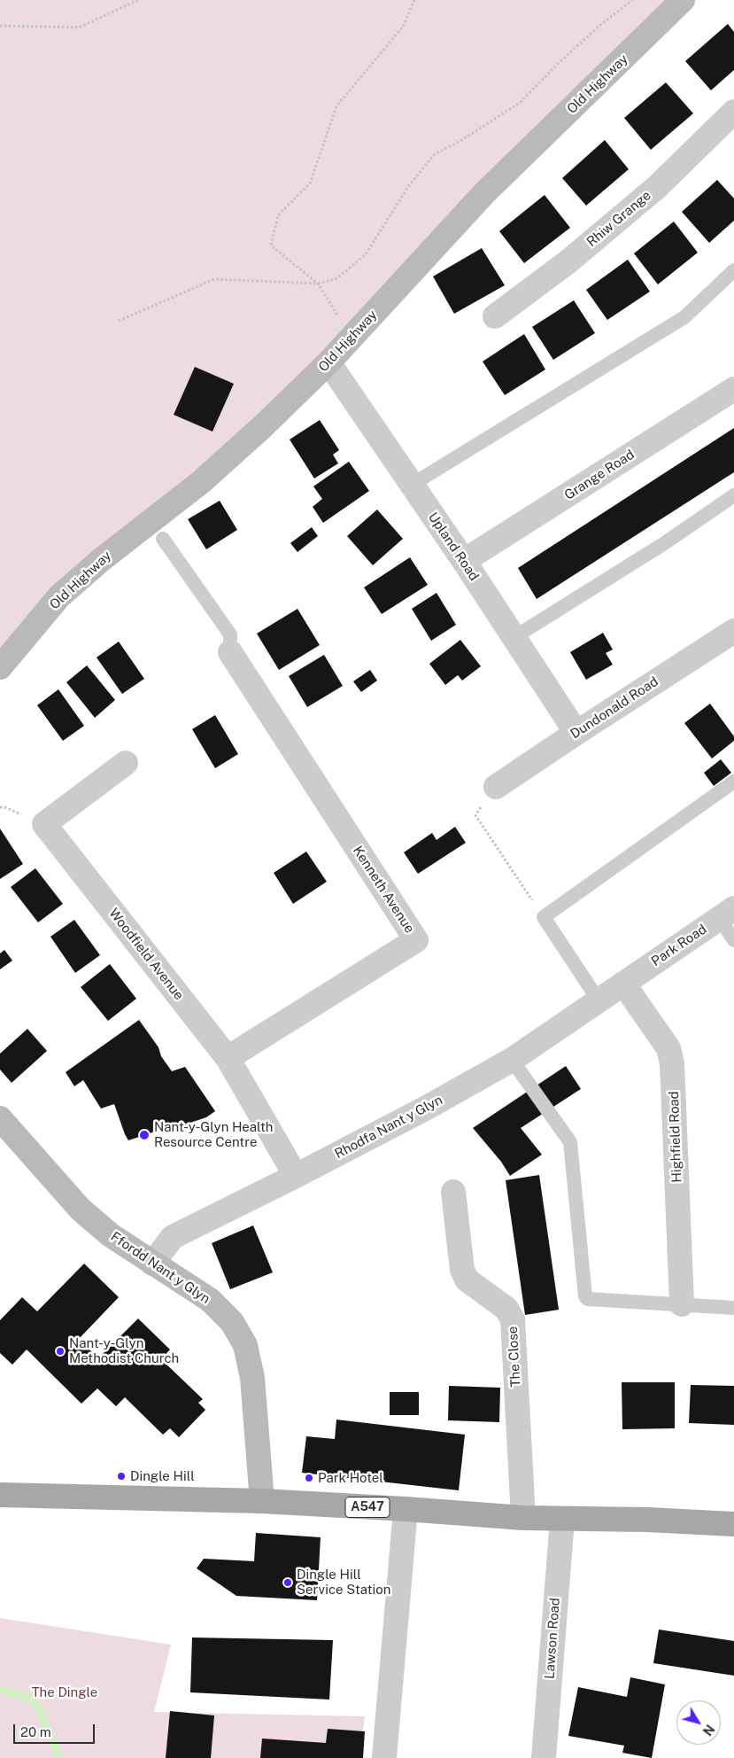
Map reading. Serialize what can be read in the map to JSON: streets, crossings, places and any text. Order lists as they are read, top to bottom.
{
  "streets": {
    "main road": ["A547"],
    "street": [
      "Old Highway",
      "Rhiw Grange",
      "Grange Road",
      "Upland Road",
      "Dundonald Road",
      "Kenneth Avenue",
      "Park Road",
      "Woodfield Avenue",
      "Rhodfa Nant y Glyn",
      "Highfield Road",
      "Ffordd Nant y Glyn",
      "The Close",
      "Lawson Road"
    ]
  },
  "crossings": [
    ["Old Highway", "Upland Road"],
    ["Grange Road", "Upland Road"],
    ["Upland Road", "Dundonald Road"],
    ["Kenneth Avenue", "Woodfield Avenue"],
    ["Park Road", "Rhodfa Nant y Glyn"],
    ["Park Road", "Highfield Road"],
    ["Woodfield Avenue", "Rhodfa Nant y Glyn"],
    ["Rhodfa Nant y Glyn", "Highfield Road"],
    ["Rhodfa Nant y Glyn", "Ffordd Nant y Glyn"],
    ["Ffordd Nant y Glyn", "A547"],
    ["The Close", "A547"],
    ["A547", "Lawson Road"]
  ],
  "parks": ["The Dingle"],
  "places": [
    "Nant-y-Glyn Health Resource Centre",
    "Nant-y-Glyn Methodist Church",
    "Dingle Hill",
    "Park Hotel",
    "Dingle Hill Service Station"
  ],
  "scale_bar": "20 m",
  "north": "bottom right"
}
